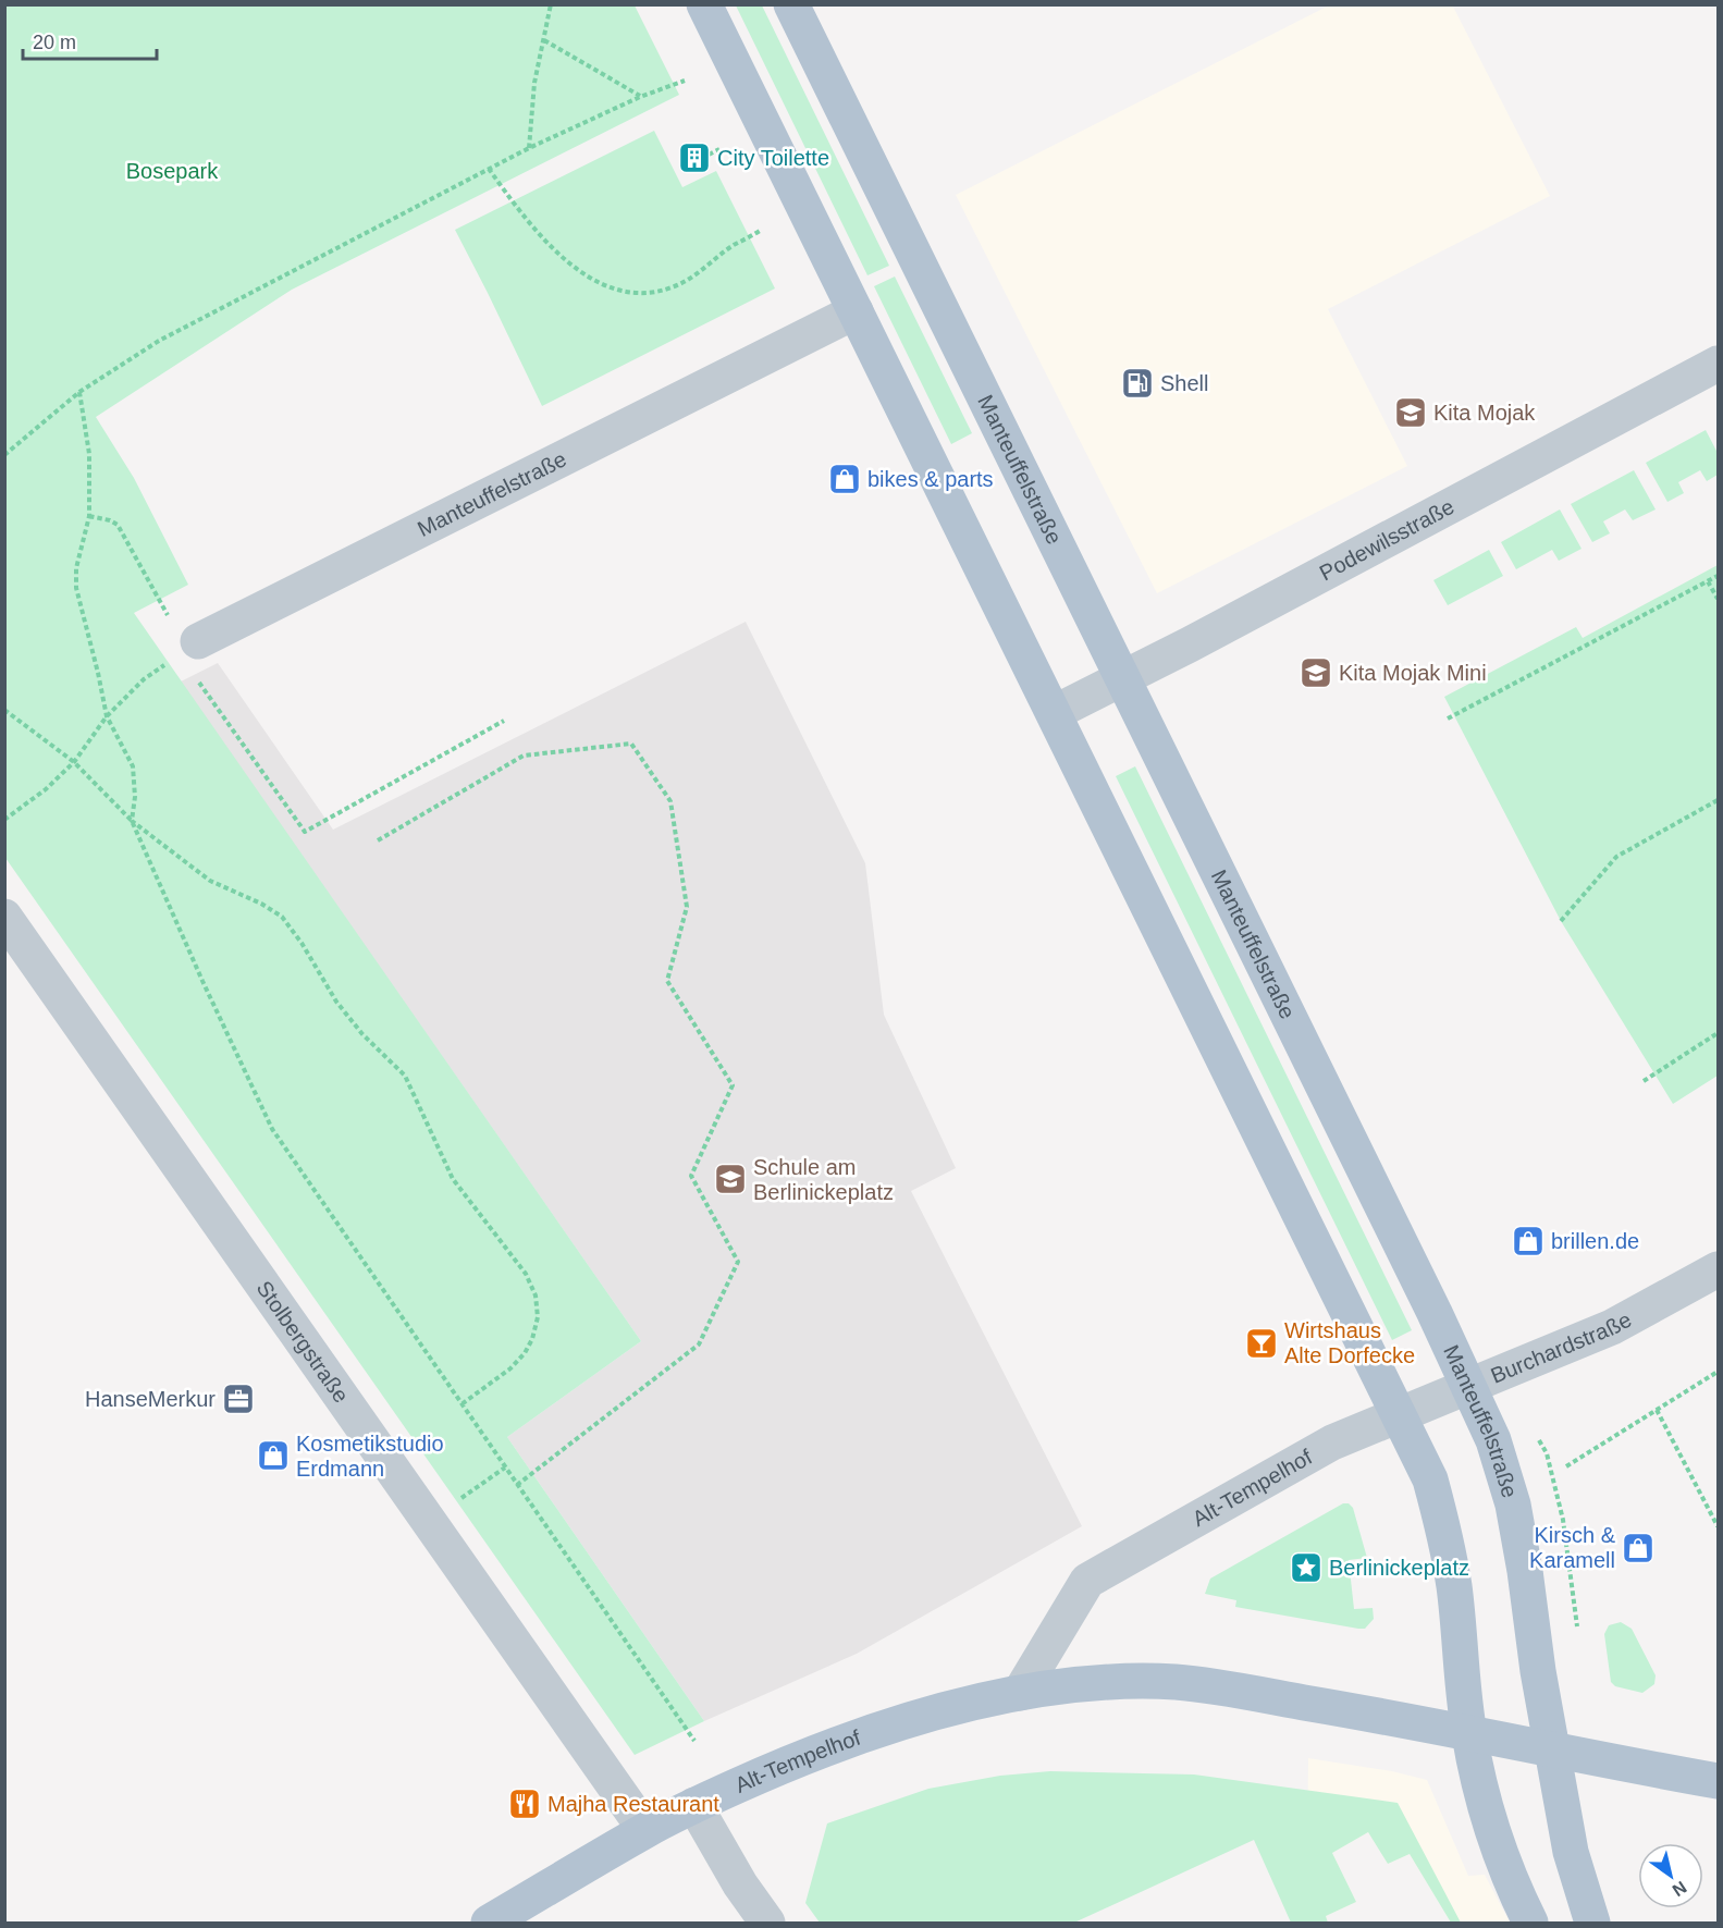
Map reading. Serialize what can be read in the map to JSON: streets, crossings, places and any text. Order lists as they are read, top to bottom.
{
  "streets": {
    "main road": ["Manteuffelstraße", "Alt-Tempelhof"],
    "street": ["Podewilsstraße", "Stolbergstraße", "Burchardstraße"]
  },
  "crossings": [
    ["Manteuffelstraße", "Podewilsstraße"],
    ["Manteuffelstraße", "Burchardstraße"],
    ["Manteuffelstraße", "Alt-Tempelhof"],
    ["Stolbergstraße", "Alt-Tempelhof"],
    ["Burchardstraße", "Alt-Tempelhof"]
  ],
  "parks": ["Bosepark"],
  "places": {
    "building": ["City Toilette"],
    "fuel station": ["Shell"],
    "school or university": ["Kita Mojak", "Kita Mojak Mini", "Schule am Berlinickeplatz"],
    "shop": [
      "bikes & parts",
      "brillen.de",
      "Kosmetikstudio Erdmann",
      "Kirsch & Karamell"
    ],
    "bar": ["Wirtshaus Alte Dorfecke"],
    "office": ["HanseMerkur"],
    "place": ["Berlinickeplatz"],
    "restaurant": ["Majha Restaurant"]
  },
  "scale_bar": "20 m",
  "north": "bottom right"
}
